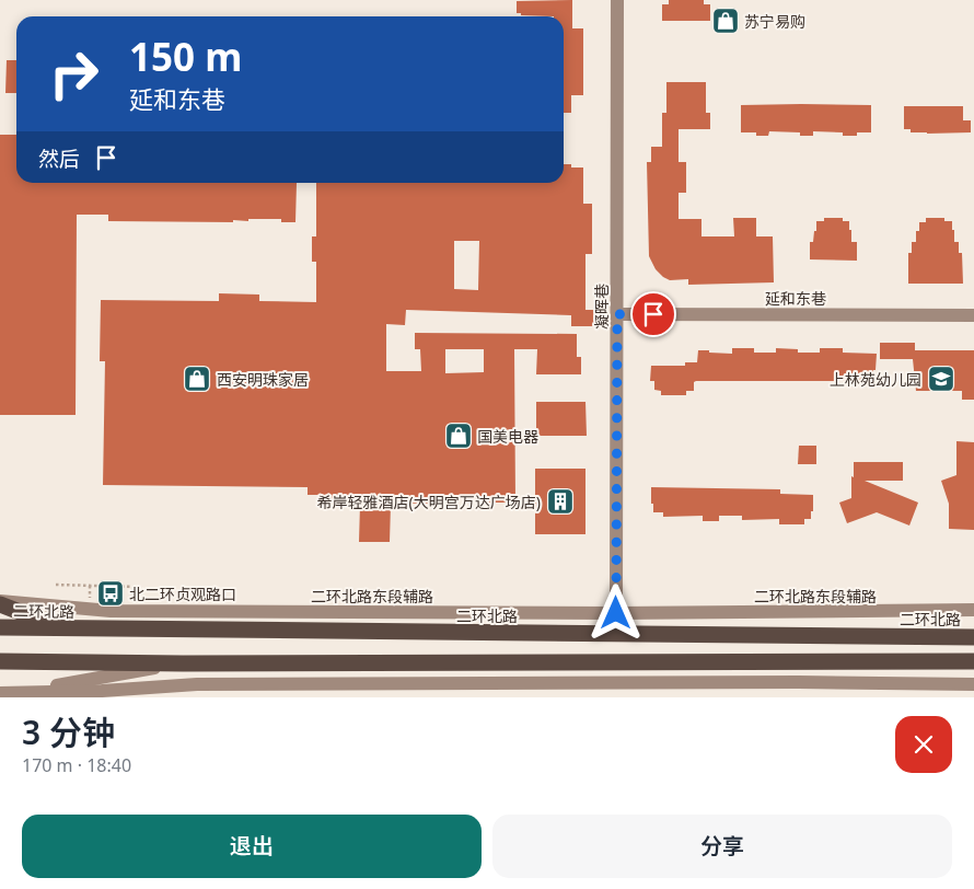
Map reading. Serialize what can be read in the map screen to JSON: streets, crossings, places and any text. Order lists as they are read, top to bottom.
{
  "streets": {
    "highway": ["二环北路"],
    "main road": ["延和东巷", "凝晖巷", "二环北路东段辅路"]
  },
  "crossings": [
    ["延和东巷", "凝晖巷"],
    ["凝晖巷", "二环北路东段辅路"]
  ],
  "places": {
    "shop": ["苏宁易购", "西安明珠家居", "国美电器"],
    "school or university": ["上林苑幼儿园"],
    "building": ["希岸轻雅酒店(大明宫万达广场店)"],
    "bus stop": ["北二环贞观路口"]
  },
  "page": {
    "turn": ["150 m", "延和东巷"],
    "then": "然后",
    "heading": ["3 分钟", "170 m · 18:40"],
    "buttons": ["退出", "分享"]
  }
}
